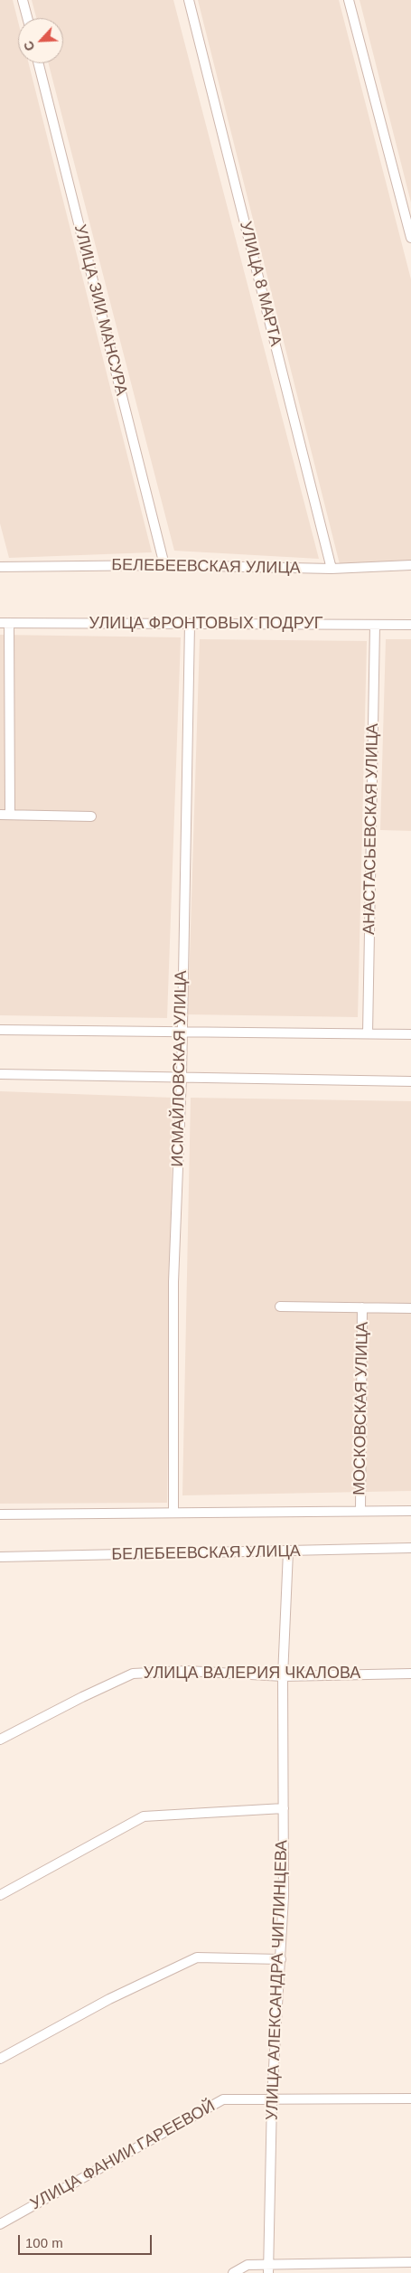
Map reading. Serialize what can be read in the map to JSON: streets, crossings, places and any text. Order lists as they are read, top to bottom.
{
  "streets": {
    "street": [
      "УЛИЦА 8 МАРТА",
      "УЛИЦА ЗИИ МАНСУРА",
      "БЕЛЕБЕЕВСКАЯ УЛИЦА",
      "УЛИЦА ФРОНТОВЫХ ПОДРУГ",
      "АНАСТАСЬЕВСКАЯ УЛИЦА",
      "ИСМАЙЛОВСКАЯ УЛИЦА",
      "МОСКОВСКАЯ УЛИЦА",
      "УЛИЦА ВАЛЕРИЯ ЧКАЛОВА",
      "УЛИЦА АЛЕКСАНДРА ЧИГЛИНЦЕВА",
      "УЛИЦА ФАНИИ ГАРЕЕВОЙ"
    ]
  },
  "crossings": [
    ["УЛИЦА 8 МАРТА", "БЕЛЕБЕЕВСКАЯ УЛИЦА"],
    ["УЛИЦА ЗИИ МАНСУРА", "БЕЛЕБЕЕВСКАЯ УЛИЦА"],
    ["БЕЛЕБЕЕВСКАЯ УЛИЦА", "УЛИЦА АЛЕКСАНДРА ЧИГЛИНЦЕВА"],
    ["УЛИЦА ФРОНТОВЫХ ПОДРУГ", "АНАСТАСЬЕВСКАЯ УЛИЦА"],
    ["УЛИЦА ФРОНТОВЫХ ПОДРУГ", "ИСМАЙЛОВСКАЯ УЛИЦА"],
    ["УЛИЦА ВАЛЕРИЯ ЧКАЛОВА", "УЛИЦА АЛЕКСАНДРА ЧИГЛИНЦЕВА"],
    ["УЛИЦА АЛЕКСАНДРА ЧИГЛИНЦЕВА", "УЛИЦА ФАНИИ ГАРЕЕВОЙ"]
  ],
  "scale_bar": "100 m",
  "north": "bottom left"
}
